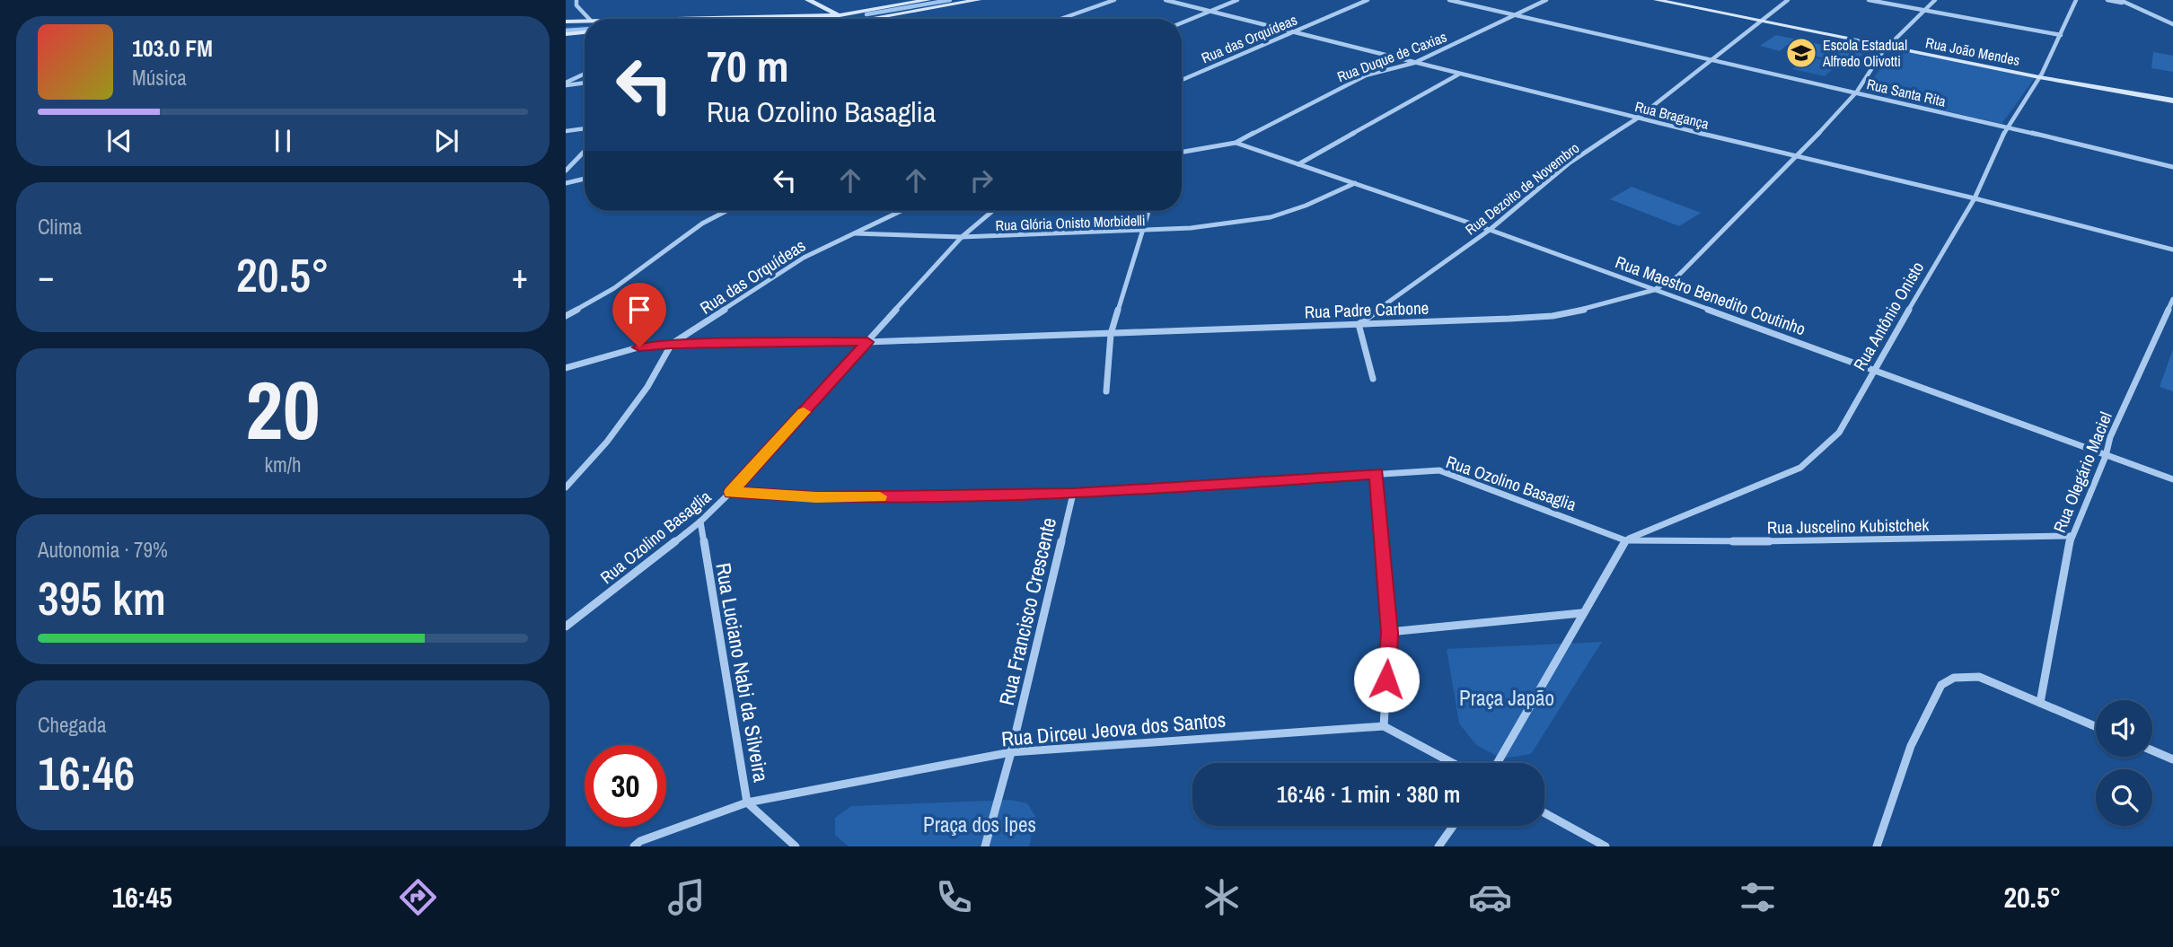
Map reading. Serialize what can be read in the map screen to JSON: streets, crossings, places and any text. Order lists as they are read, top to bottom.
{
  "streets": {
    "street": [
      "Rua das Orquídeas",
      "Rua João Mendes",
      "Rua Duque de Caxias",
      "Rua Santa Rita",
      "Rua Bragança",
      "Rua Dezoito de Novembro",
      "Rua Glória Onisto Morbidelli",
      "Rua Maestro Benedito Coutinho",
      "Rua Padre Carbone",
      "Rua Antônio Onisto",
      "Rua Olegário Maciel",
      "Rua Ozolino Basaglia",
      "Rua Juscelino Kubistchek",
      "Rua Francisco Crescente",
      "Rua Luciano Nabi da Silveira",
      "Rua Dirceu Jeova dos Santos"
    ]
  },
  "crossings": [
    ["Rua das Orquídeas", "Rua Bragança"],
    ["Rua das Orquídeas", "Rua Glória Onisto Morbidelli"],
    ["Rua das Orquídeas", "Rua Padre Carbone"],
    ["Rua João Mendes", "Rua Dezoito de Novembro"],
    ["Rua João Mendes", "Rua Padre Carbone"],
    ["Rua João Mendes", "Rua Antônio Onisto"],
    ["Rua Duque de Caxias", "Rua Santa Rita"],
    ["Rua Duque de Caxias", "Rua Bragança"],
    ["Rua Duque de Caxias", "Rua Maestro Benedito Coutinho"],
    ["Rua Santa Rita", "Rua Dezoito de Novembro"],
    ["Rua Santa Rita", "Rua Padre Carbone"],
    ["Rua Santa Rita", "Rua Antônio Onisto"],
    ["Rua Bragança", "Rua Dezoito de Novembro"],
    ["Rua Bragança", "Rua Padre Carbone"],
    ["Rua Bragança", "Rua Antônio Onisto"],
    ["Rua Dezoito de Novembro", "Rua Maestro Benedito Coutinho"],
    ["Rua Dezoito de Novembro", "Rua Padre Carbone"],
    ["Rua Glória Onisto Morbidelli", "Rua Maestro Benedito Coutinho"],
    ["Rua Maestro Benedito Coutinho", "Rua Padre Carbone"],
    ["Rua Maestro Benedito Coutinho", "Rua Antônio Onisto"],
    ["Rua Maestro Benedito Coutinho", "Rua Olegário Maciel"],
    ["Rua Antônio Onisto", "Rua Ozolino Basaglia"],
    ["Rua Antônio Onisto", "Rua Juscelino Kubistchek"],
    ["Rua Olegário Maciel", "Rua Juscelino Kubistchek"],
    ["Rua Ozolino Basaglia", "Rua Juscelino Kubistchek"],
    ["Rua Ozolino Basaglia", "Rua Francisco Crescente"],
    ["Rua Ozolino Basaglia", "Rua Luciano Nabi da Silveira"],
    ["Rua Francisco Crescente", "Rua Dirceu Jeova dos Santos"],
    ["Rua Luciano Nabi da Silveira", "Rua Dirceu Jeova dos Santos"]
  ],
  "parks": ["Praça Japão", "Praça dos Ipes"],
  "places": {
    "school or university": ["Escola Estadual Alfredo Olivotti"]
  },
  "page": {
    "turn": ["70 m", "Rua Ozolino Basaglia"],
    "song": ["103.0 FM", "Música"],
    "tile": [
      "Clima",
      ["20", "km/h"],
      ["Autonomia · 79%", "395 km"],
      ["Chegada", "16:46"]
    ],
    "heat": ["−", "20.5°", "+"],
    "limit": "30",
    "trip": "16:46 · 1 min · 380 m",
    "tabs": ["16:45", "20.5°"]
  }
}
